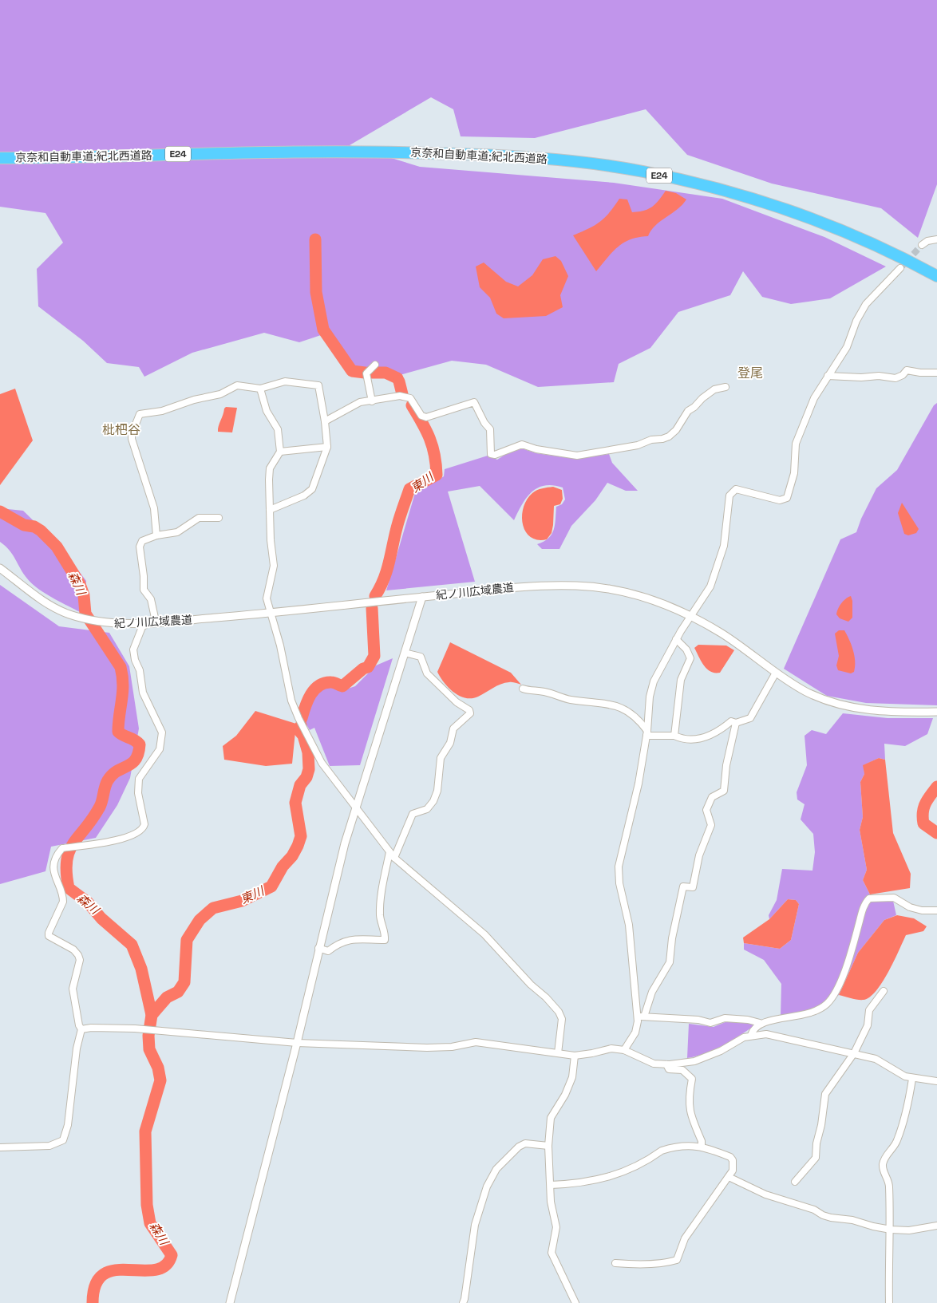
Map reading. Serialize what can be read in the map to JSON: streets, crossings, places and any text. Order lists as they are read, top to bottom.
{
  "streets": {
    "highway": ["E24", "京奈和自動車道;紀北西道路"],
    "street": ["紀ノ川広域農道"]
  },
  "districts": ["登尾", "枇杷谷"],
  "water": ["東川", "森川"]
}
